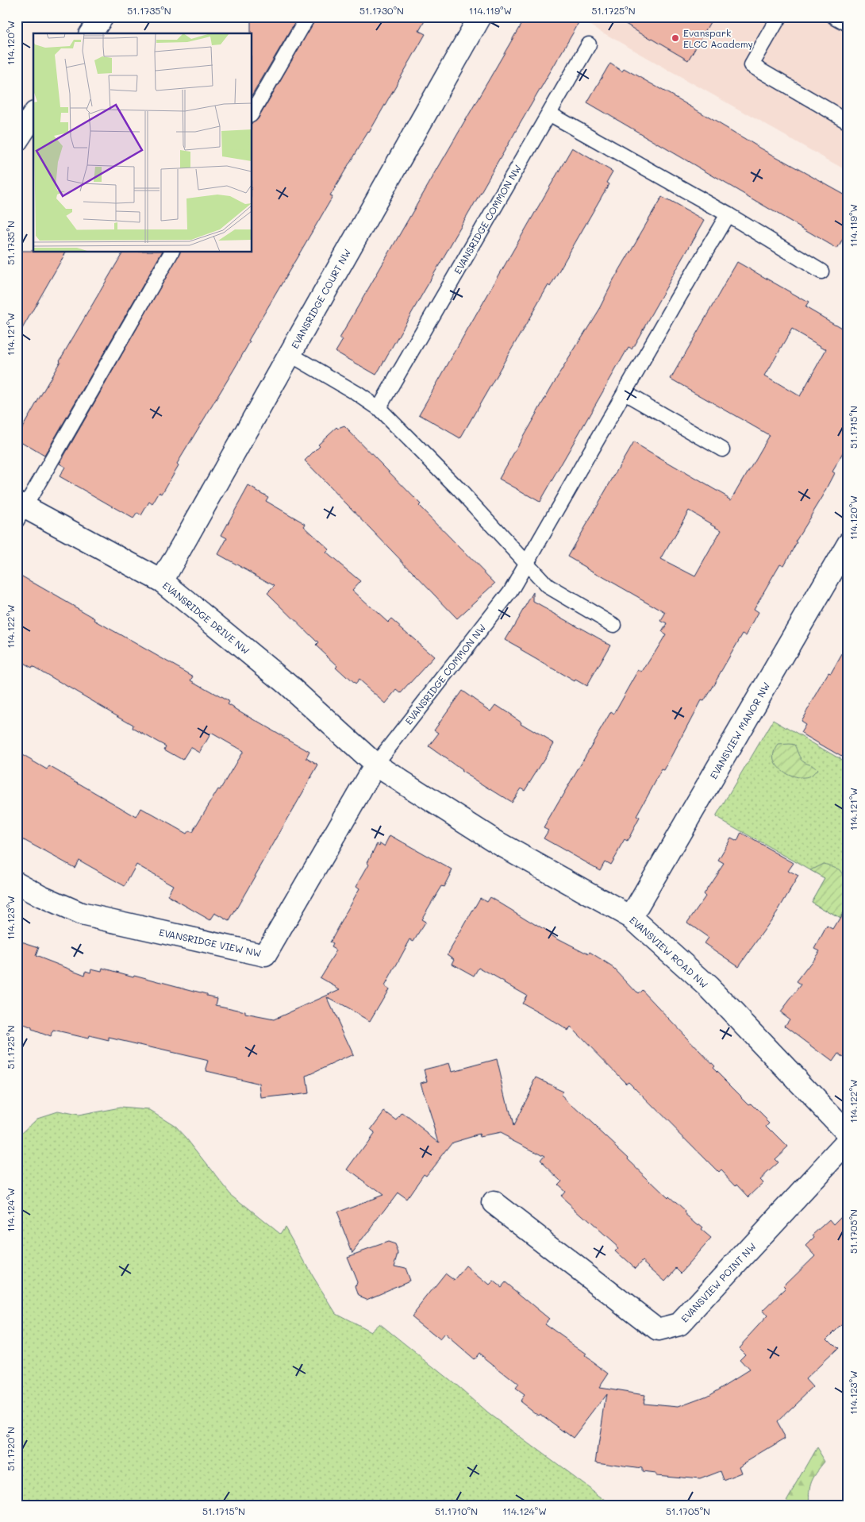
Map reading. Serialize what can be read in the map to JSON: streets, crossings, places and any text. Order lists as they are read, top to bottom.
{
  "streets": {
    "street": [
      "EVANSRIDGE COURT NW",
      "EVANSRIDGE DRIVE NW",
      "EVANSVIEW MANOR NW",
      "EVANSRIDGE VIEW NW",
      "EVANSVIEW ROAD NW",
      "EVANSVIEW POINT NW"
    ],
    "lane": ["EVANSRIDGE COMMON NW"]
  },
  "crossings": [
    ["EVANSRIDGE COMMON NW", "EVANSRIDGE DRIVE NW"],
    ["EVANSRIDGE COMMON NW", "EVANSRIDGE VIEW NW"],
    ["EVANSRIDGE COMMON NW", "EVANSVIEW ROAD NW"],
    ["EVANSRIDGE COURT NW", "EVANSRIDGE DRIVE NW"],
    ["EVANSRIDGE DRIVE NW", "EVANSRIDGE VIEW NW"],
    ["EVANSRIDGE DRIVE NW", "EVANSVIEW ROAD NW"],
    ["EVANSVIEW MANOR NW", "EVANSVIEW ROAD NW"],
    ["EVANSRIDGE VIEW NW", "EVANSVIEW ROAD NW"]
  ],
  "places": ["Evanspark ELCC Academy"],
  "coordinates": [
    "51.1735°N",
    "51.1730°N",
    "114.119°W",
    "51.1725°N",
    "114.120°W",
    "114.121°W",
    "51.1715°N",
    "114.122°W",
    "114.123°W",
    "114.124°W",
    "51.1705°N",
    "51.1720°N",
    "51.1710°N"
  ]
}
